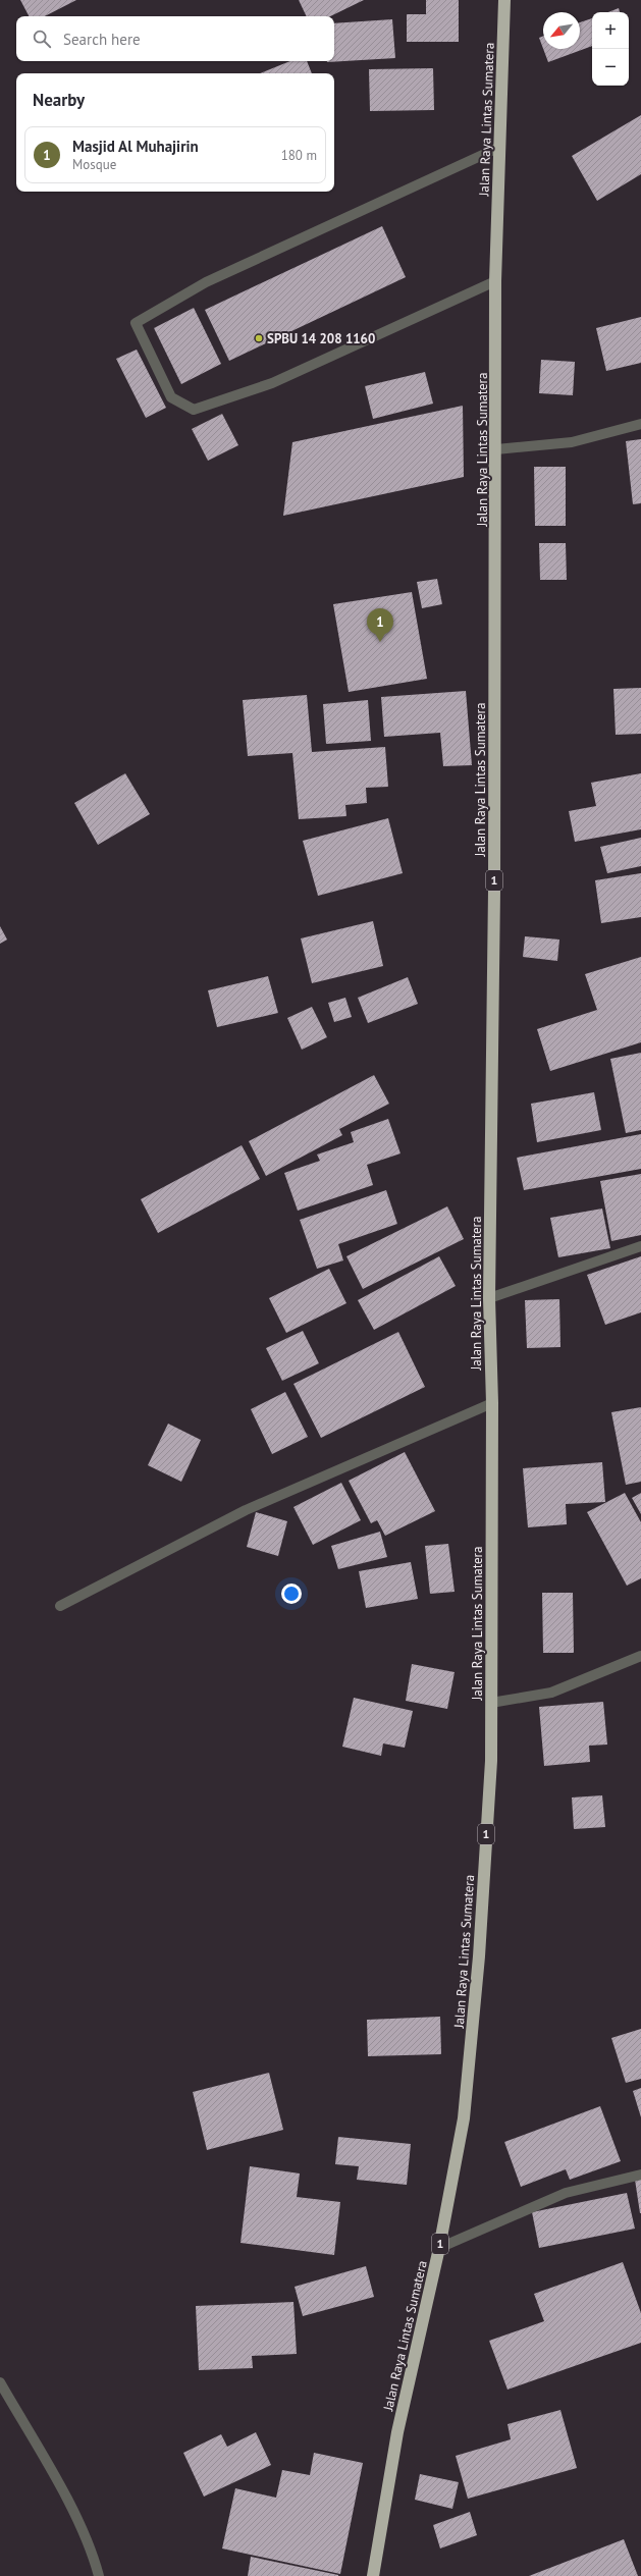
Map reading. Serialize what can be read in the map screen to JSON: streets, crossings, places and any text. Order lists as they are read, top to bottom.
{
  "streets": {
    "highway": ["Jalan Raya Lintas Sumatera", "1"]
  },
  "places": ["SPBU 14 208 1160"],
  "north": "bottom left",
  "page": {
    "map_buttons": ["+", "−"],
    "search": "Search here",
    "heading": "Nearby",
    "list": [
      {
        "mark": "1",
        "name": "Masjid Al Muhajirin",
        "note": "Mosque",
        "value": "180 m"
      }
    ],
    "pins": "1"
  }
}
